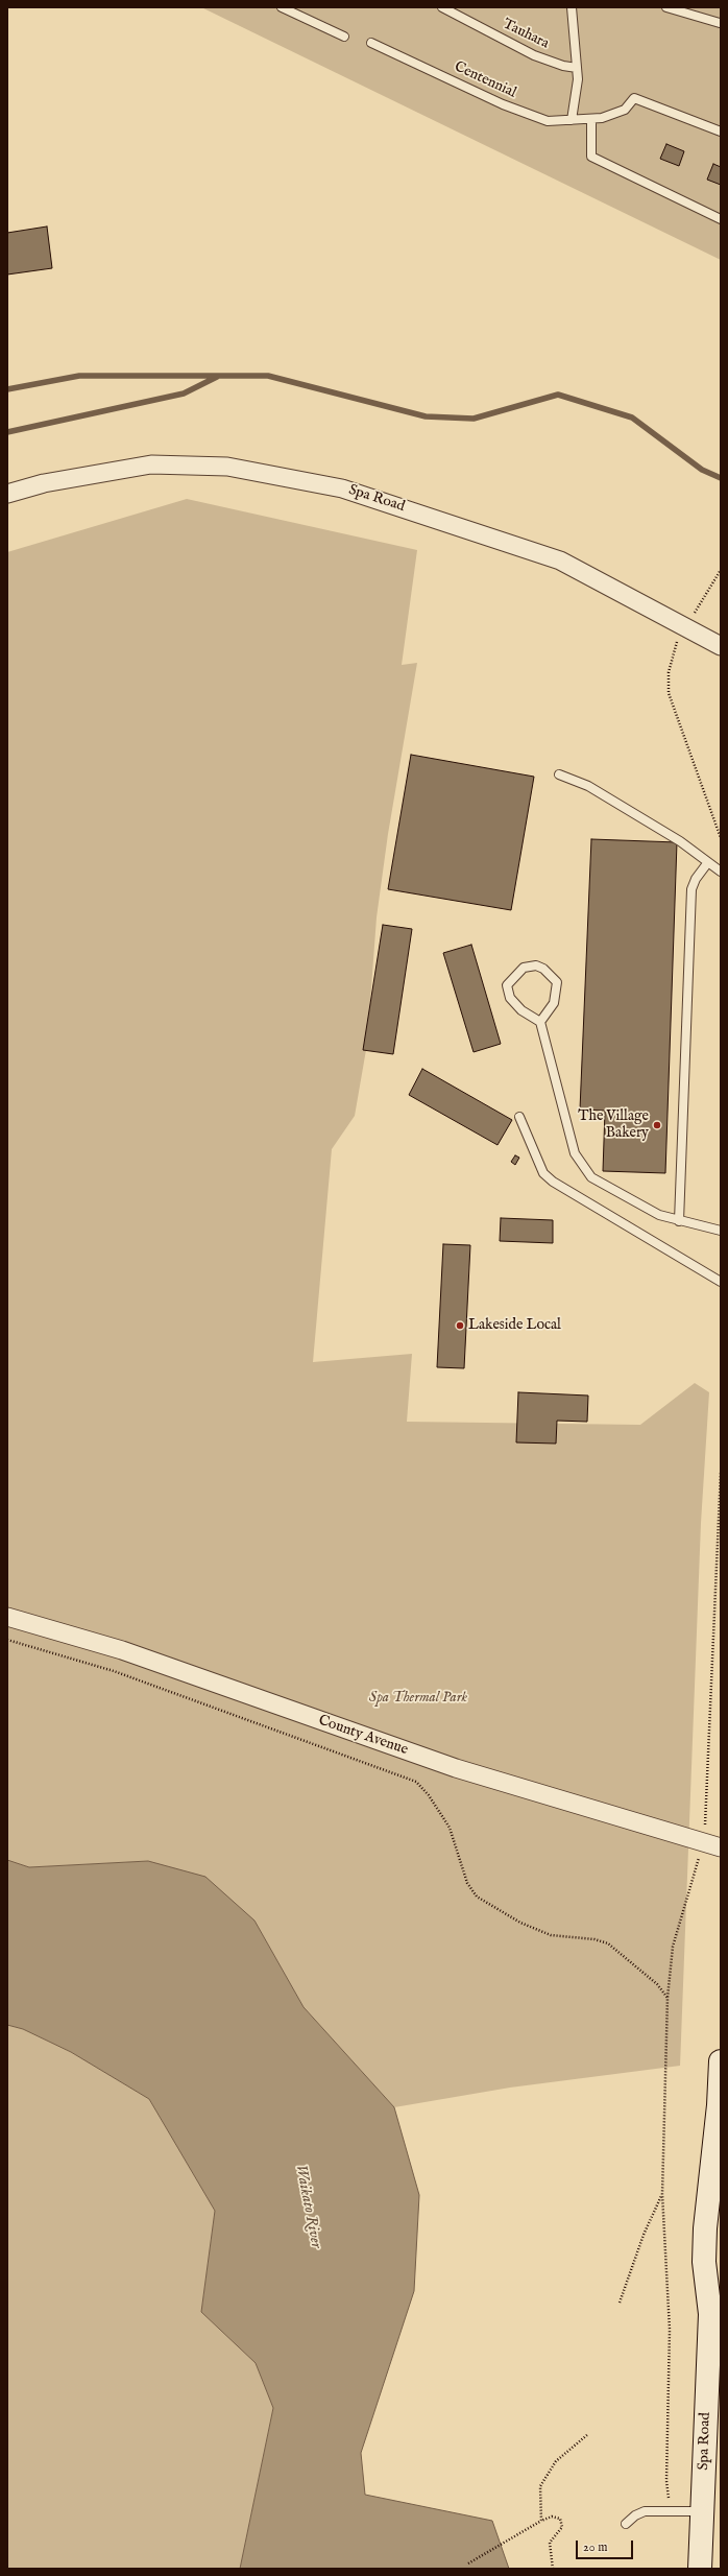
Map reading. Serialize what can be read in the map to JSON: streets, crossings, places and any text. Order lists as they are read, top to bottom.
{
  "streets": {
    "main road": ["Spa Road"],
    "street": ["County Avenue"],
    "lane": ["Tauhara", "Centennial"]
  },
  "water": ["Waikato River"],
  "parks": ["Spa Thermal Park"],
  "places": ["The Village Bakery", "Lakeside Local"],
  "scale_bar": "20 m"
}
